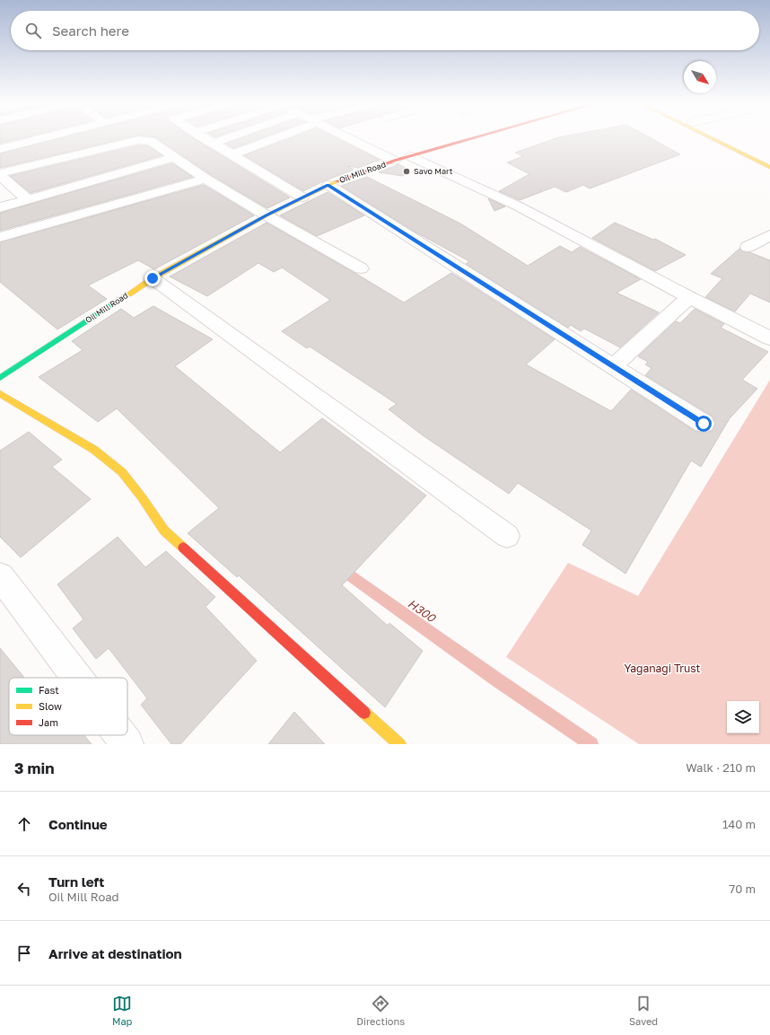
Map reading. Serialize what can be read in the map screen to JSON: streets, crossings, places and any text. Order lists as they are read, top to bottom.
{
  "streets": {
    "street": ["Oil Mill Road"]
  },
  "water": ["H300"],
  "parks": ["Yaganagi Trust"],
  "places": ["Savo Mart"],
  "legend": ["Fast", "Slow", "Jam"],
  "north": "bottom right",
  "page": {
    "search": "Search here",
    "heading": ["3 min", "Walk · 210 m"],
    "list": [
      ["Continue", "140 m"],
      ["Turn left", "Oil Mill Road", "70 m"],
      "Arrive at destination"
    ],
    "nav": ["Map", "Directions", "Saved"]
  }
}
